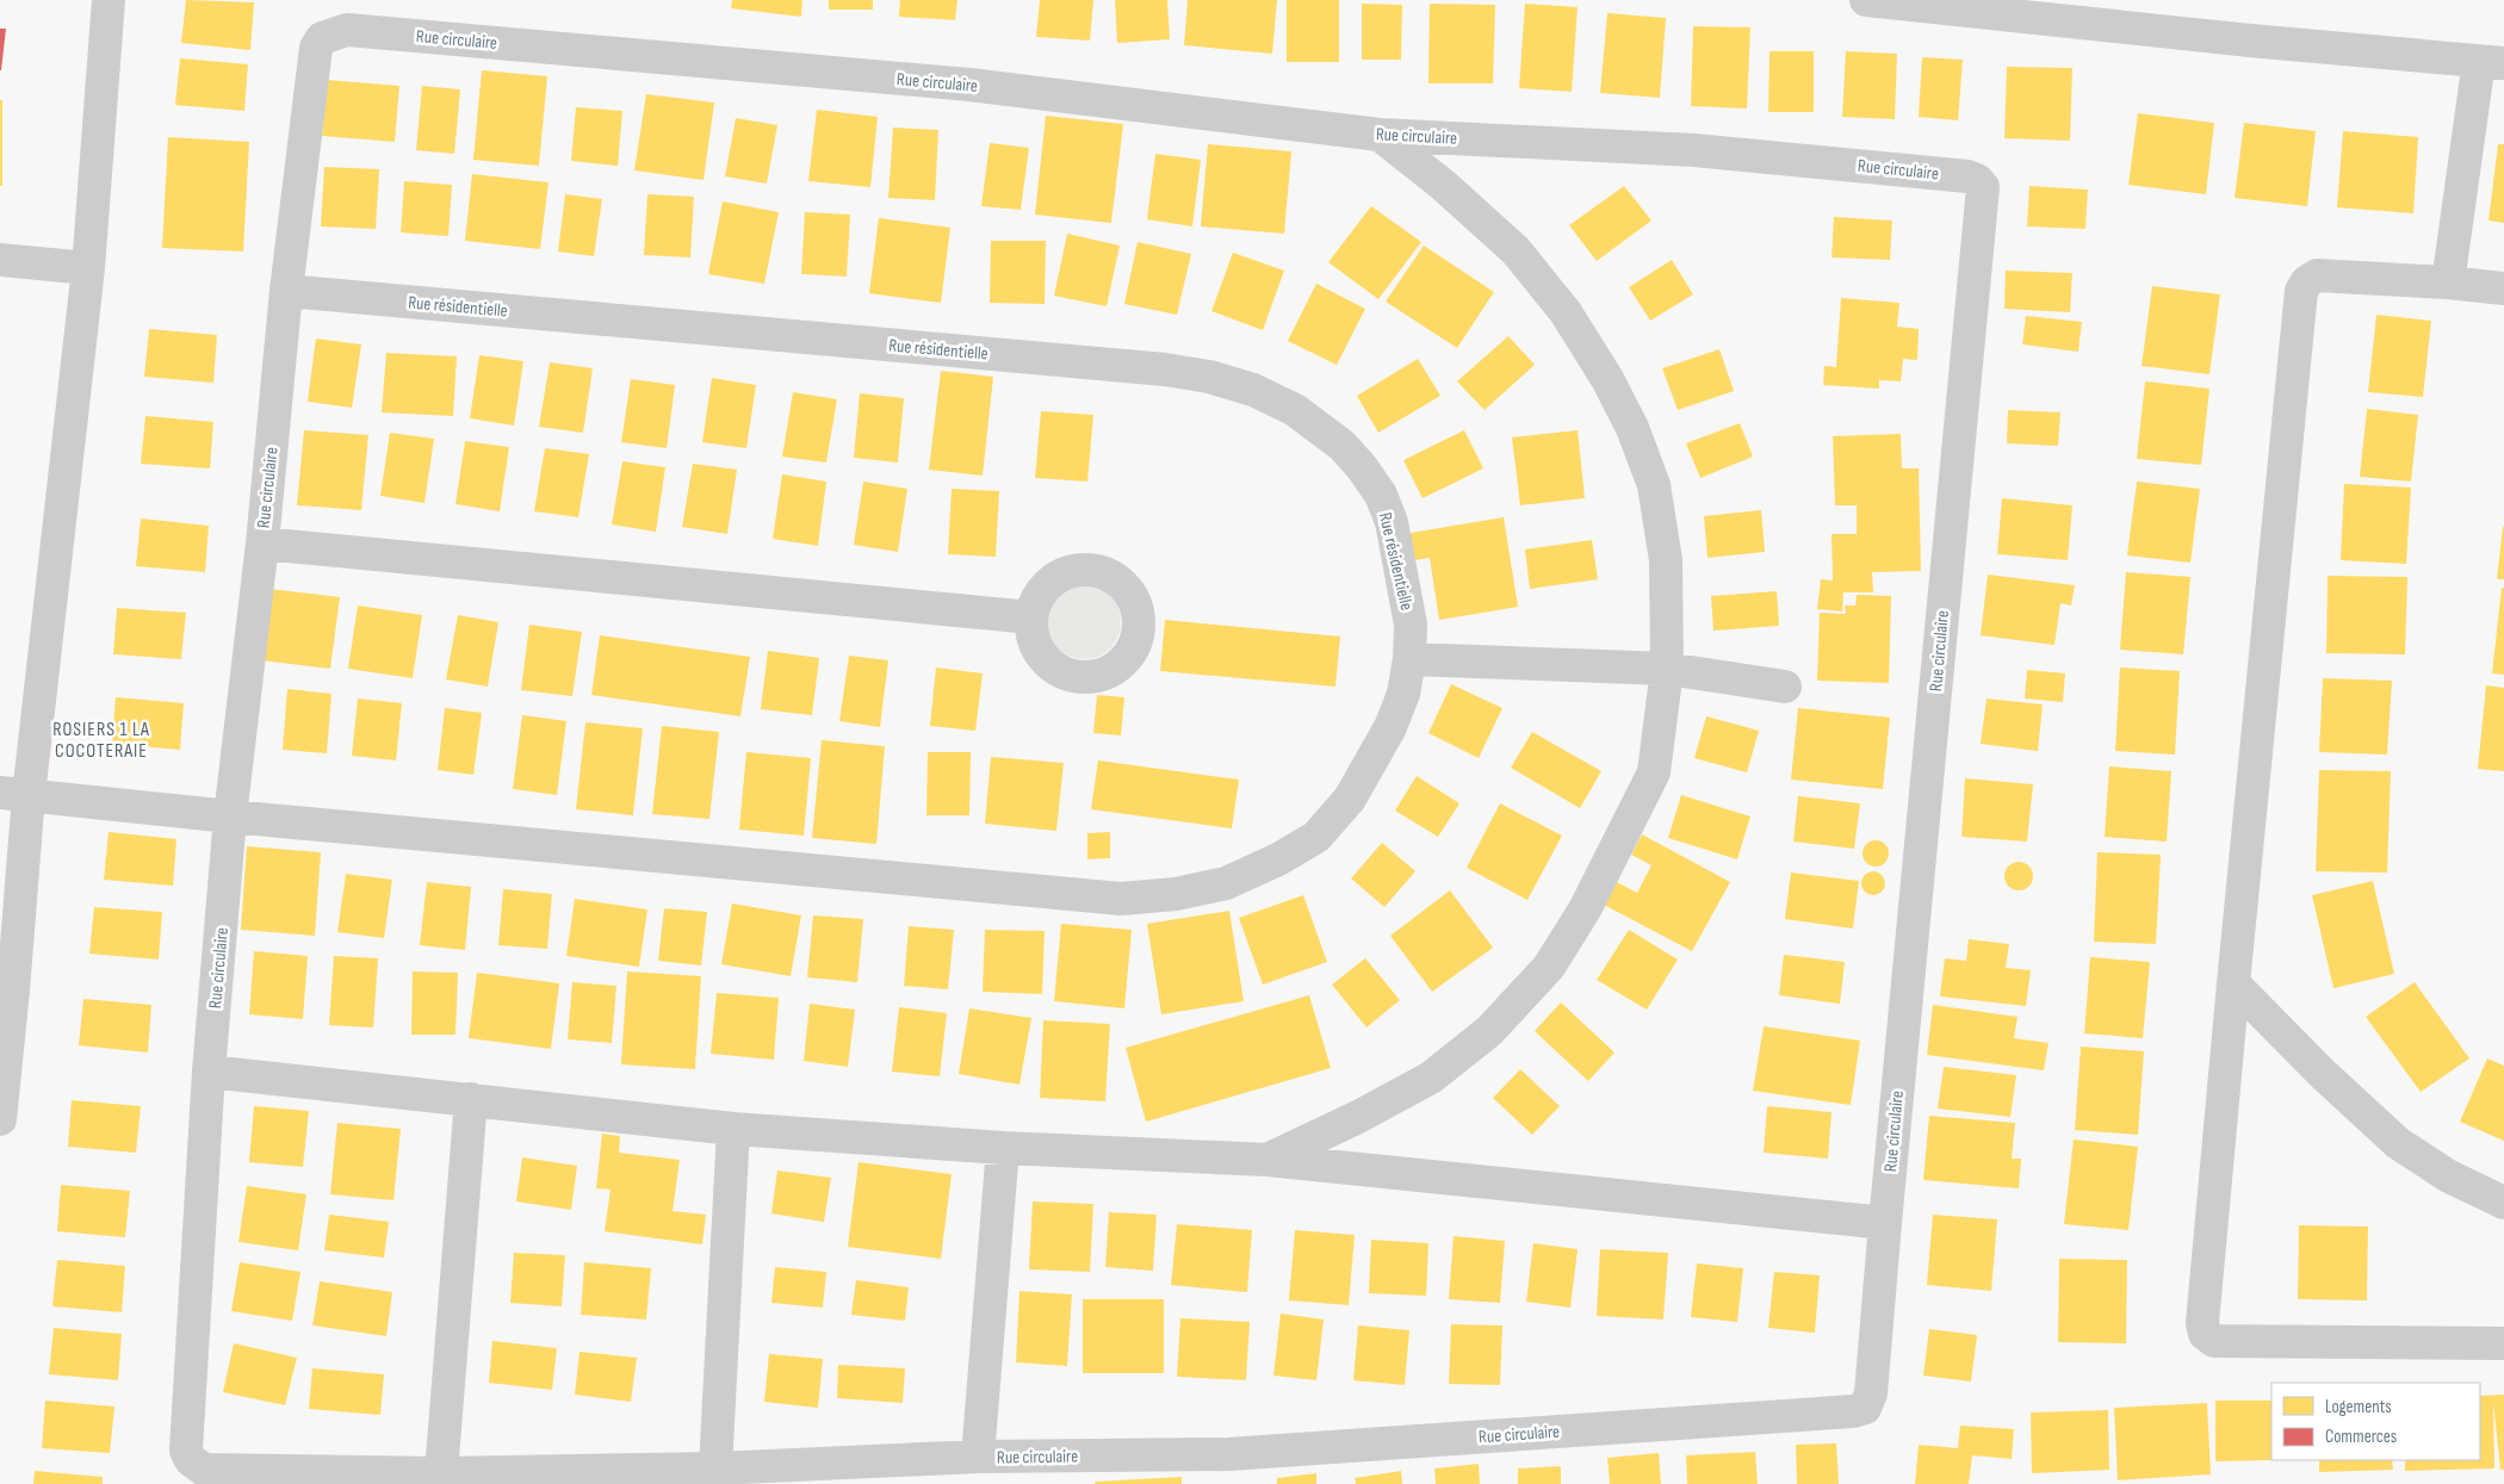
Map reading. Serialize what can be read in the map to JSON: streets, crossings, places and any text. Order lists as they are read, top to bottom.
{
  "streets": {
    "street": ["Rue circulaire", "Rue résidentielle"]
  },
  "crossings": [
    ["Rue circulaire", "Rue résidentielle"]
  ],
  "districts": ["ROSIERS 1 LA COCOTERAIE"],
  "legend": ["Logements", "Commerces"]
}
